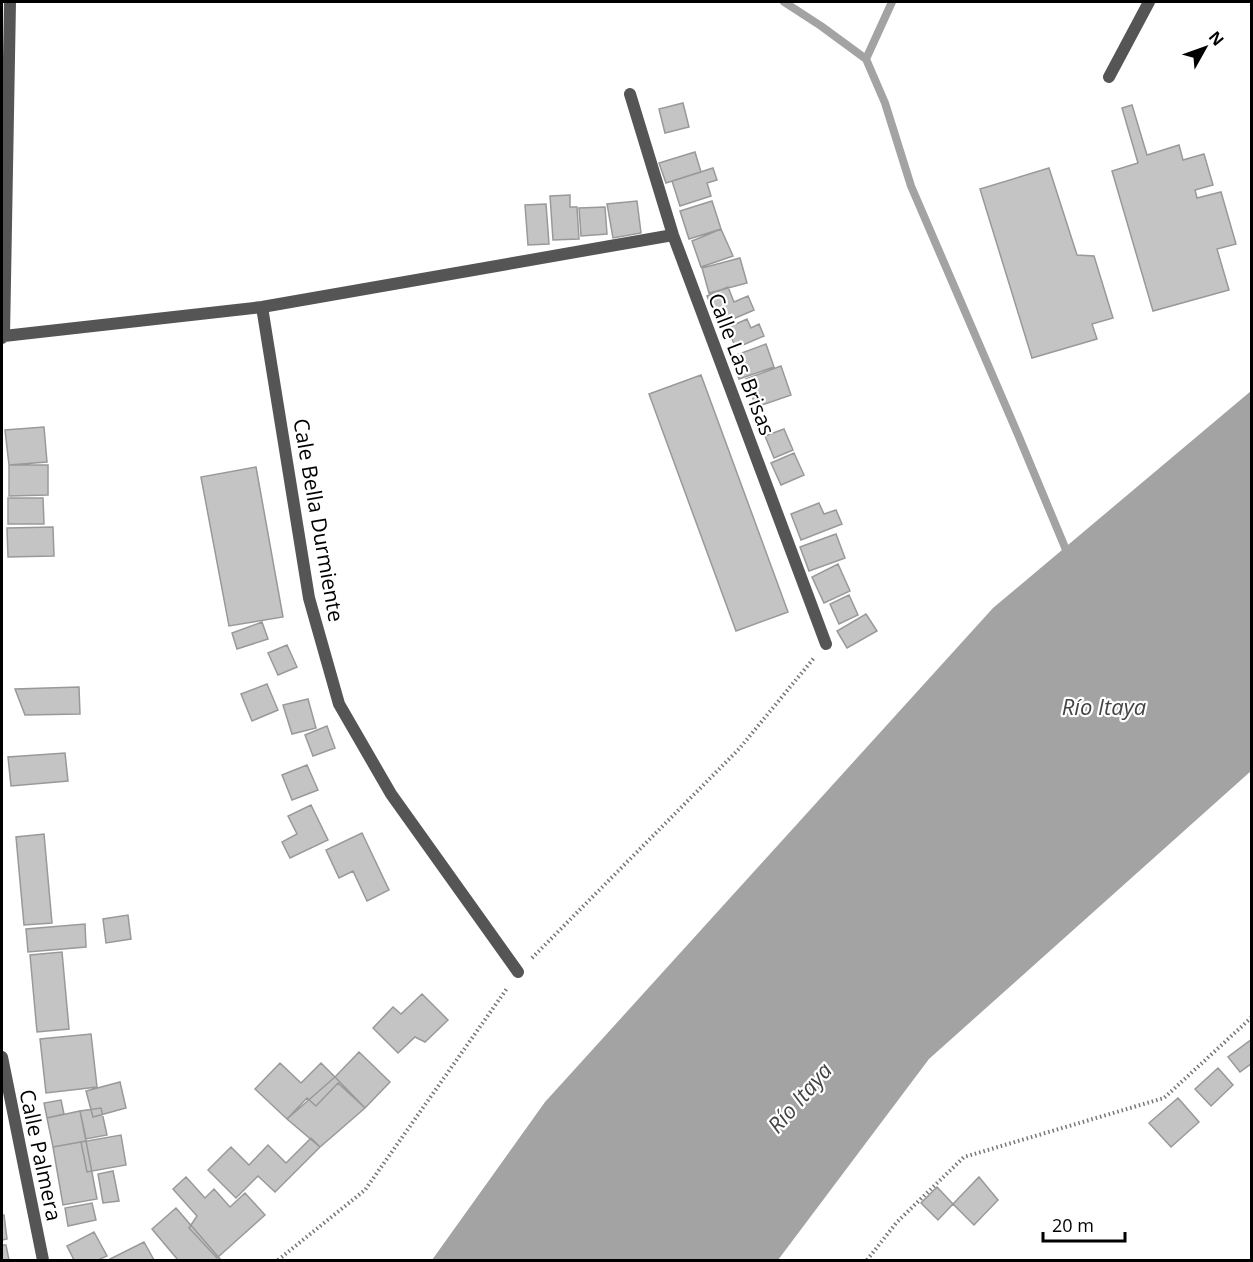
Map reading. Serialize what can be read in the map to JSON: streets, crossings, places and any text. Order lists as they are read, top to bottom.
{
  "streets": {
    "street": ["Calle Las Brisas", "Cale Bella Durmiente", "Calle Palmera"]
  },
  "water": ["Río Itaya"],
  "scale_bar": "20 m",
  "north": "top right"
}
